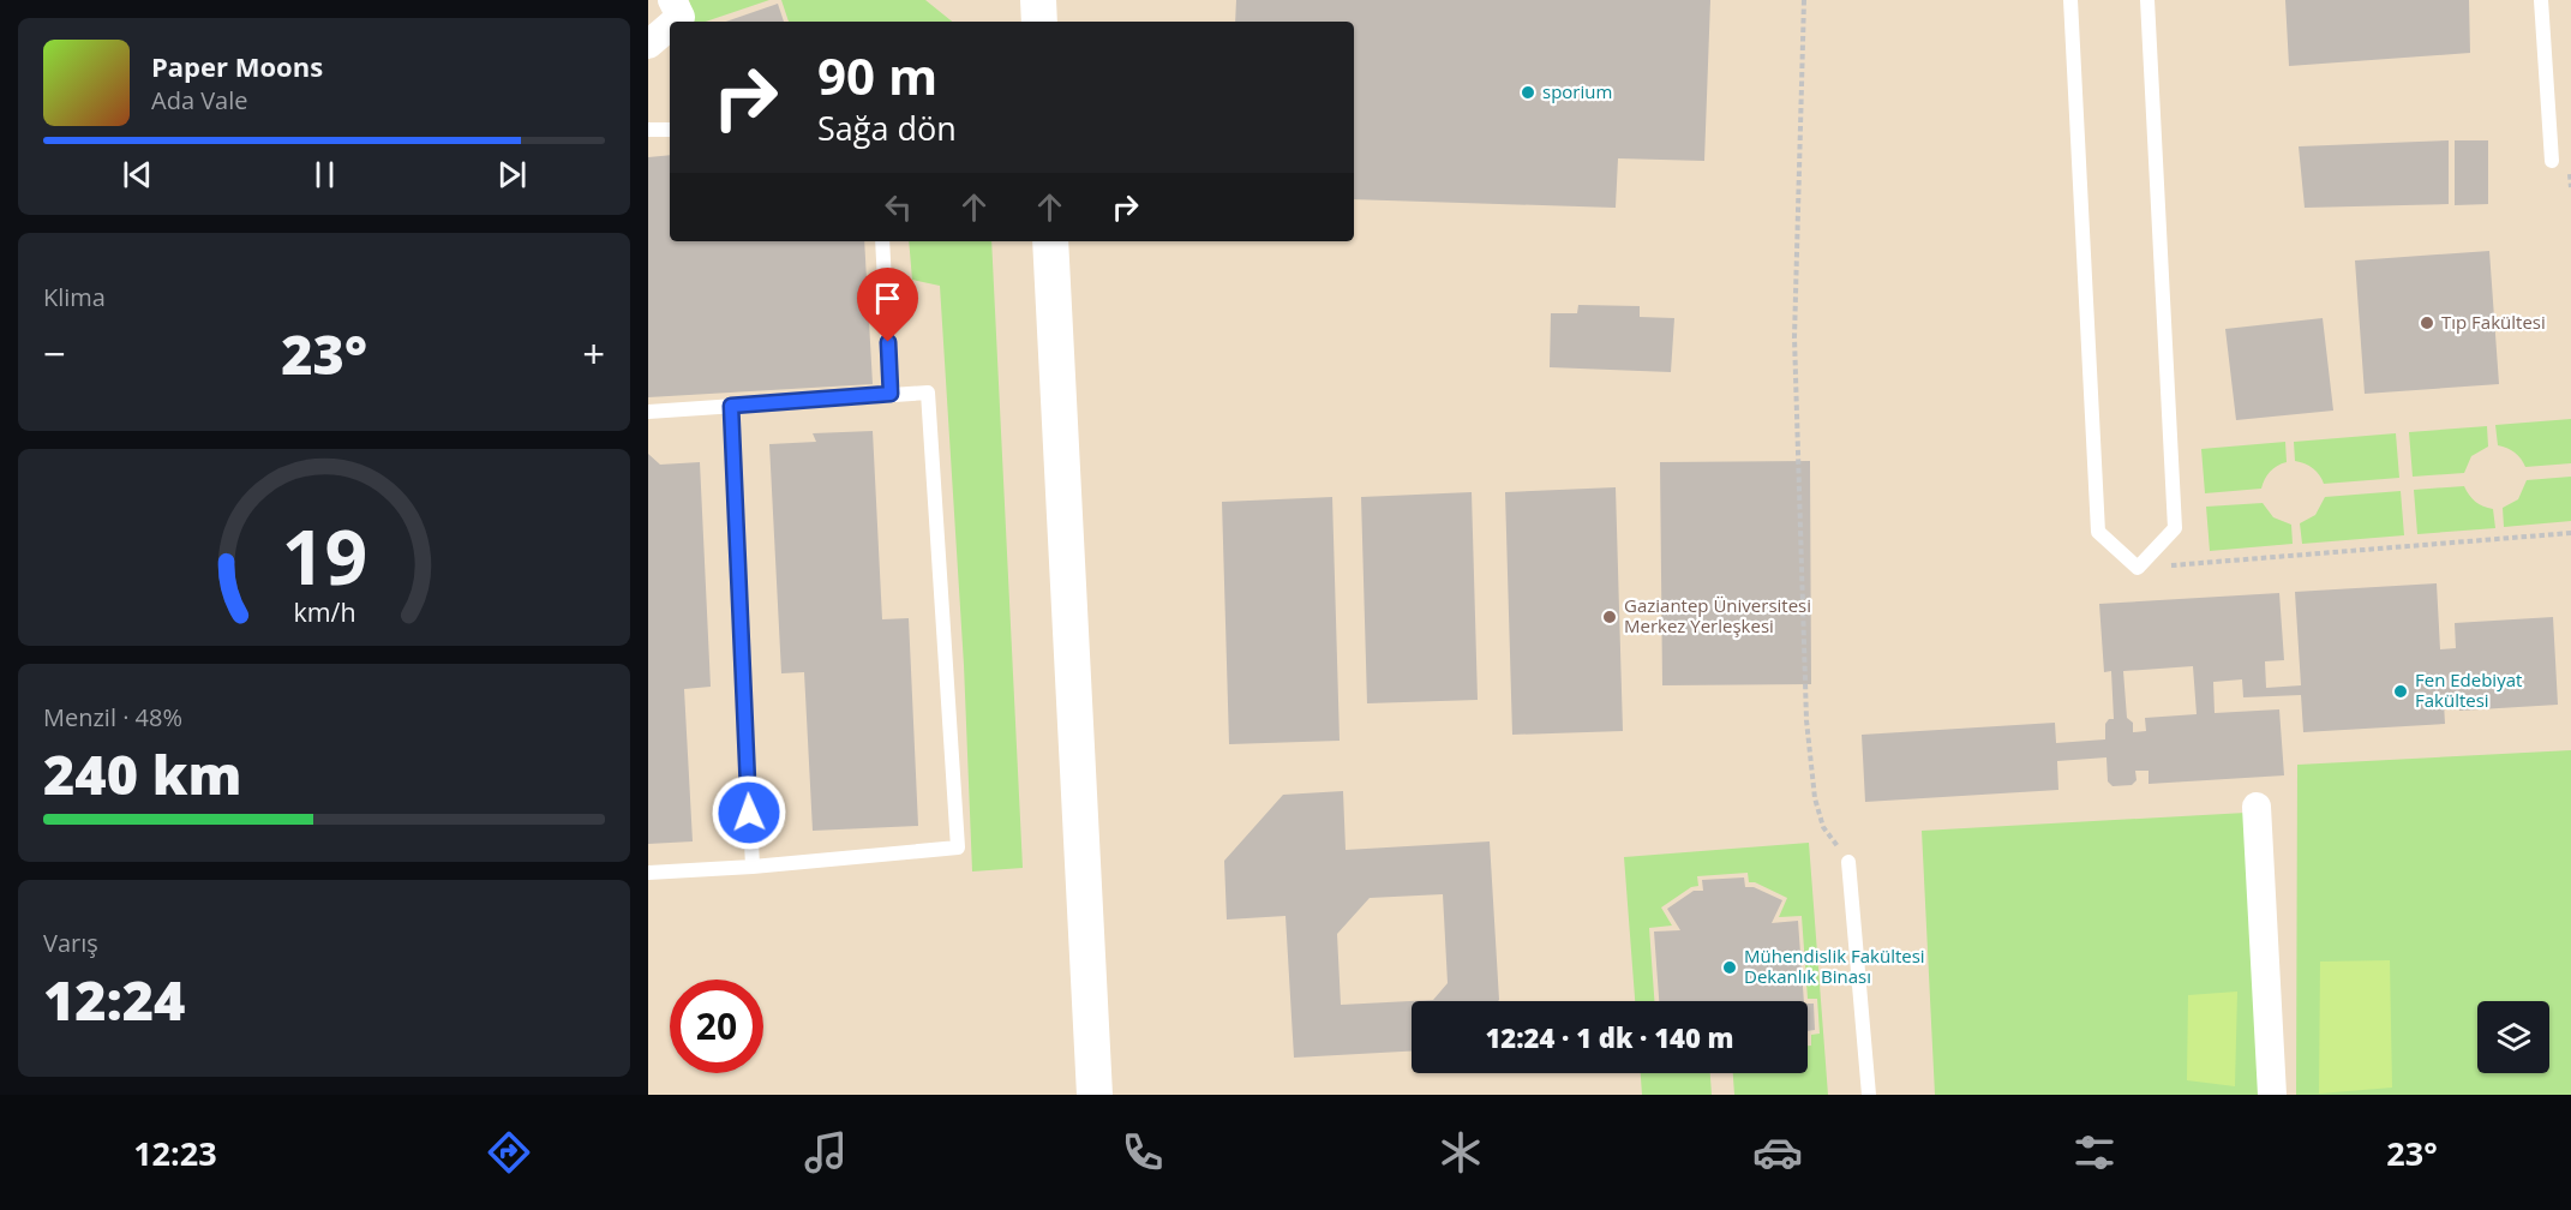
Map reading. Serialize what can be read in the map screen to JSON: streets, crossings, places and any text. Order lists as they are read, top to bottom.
{
  "places": [
    "sporium",
    "Tıp Fakültesi",
    "Gaziantep Üniversitesi Merkez Yerleşkesi",
    "Fen Edebiyat Fakültesi",
    "Mühendislik Fakültesi Dekanlık Binası"
  ],
  "page": {
    "turn": ["90 m", "Sağa dön"],
    "song": ["Paper Moons", "Ada Vale"],
    "tile": [
      "Klima",
      ["Menzil · 48%", "240 km"],
      ["Varış", "12:24"]
    ],
    "heat": ["−", "23°", "+"],
    "limit": "20",
    "trip": "12:24 · 1 dk · 140 m",
    "tabs": ["12:23", "23°"],
    "gauge": ["19", "km/h"]
  }
}
